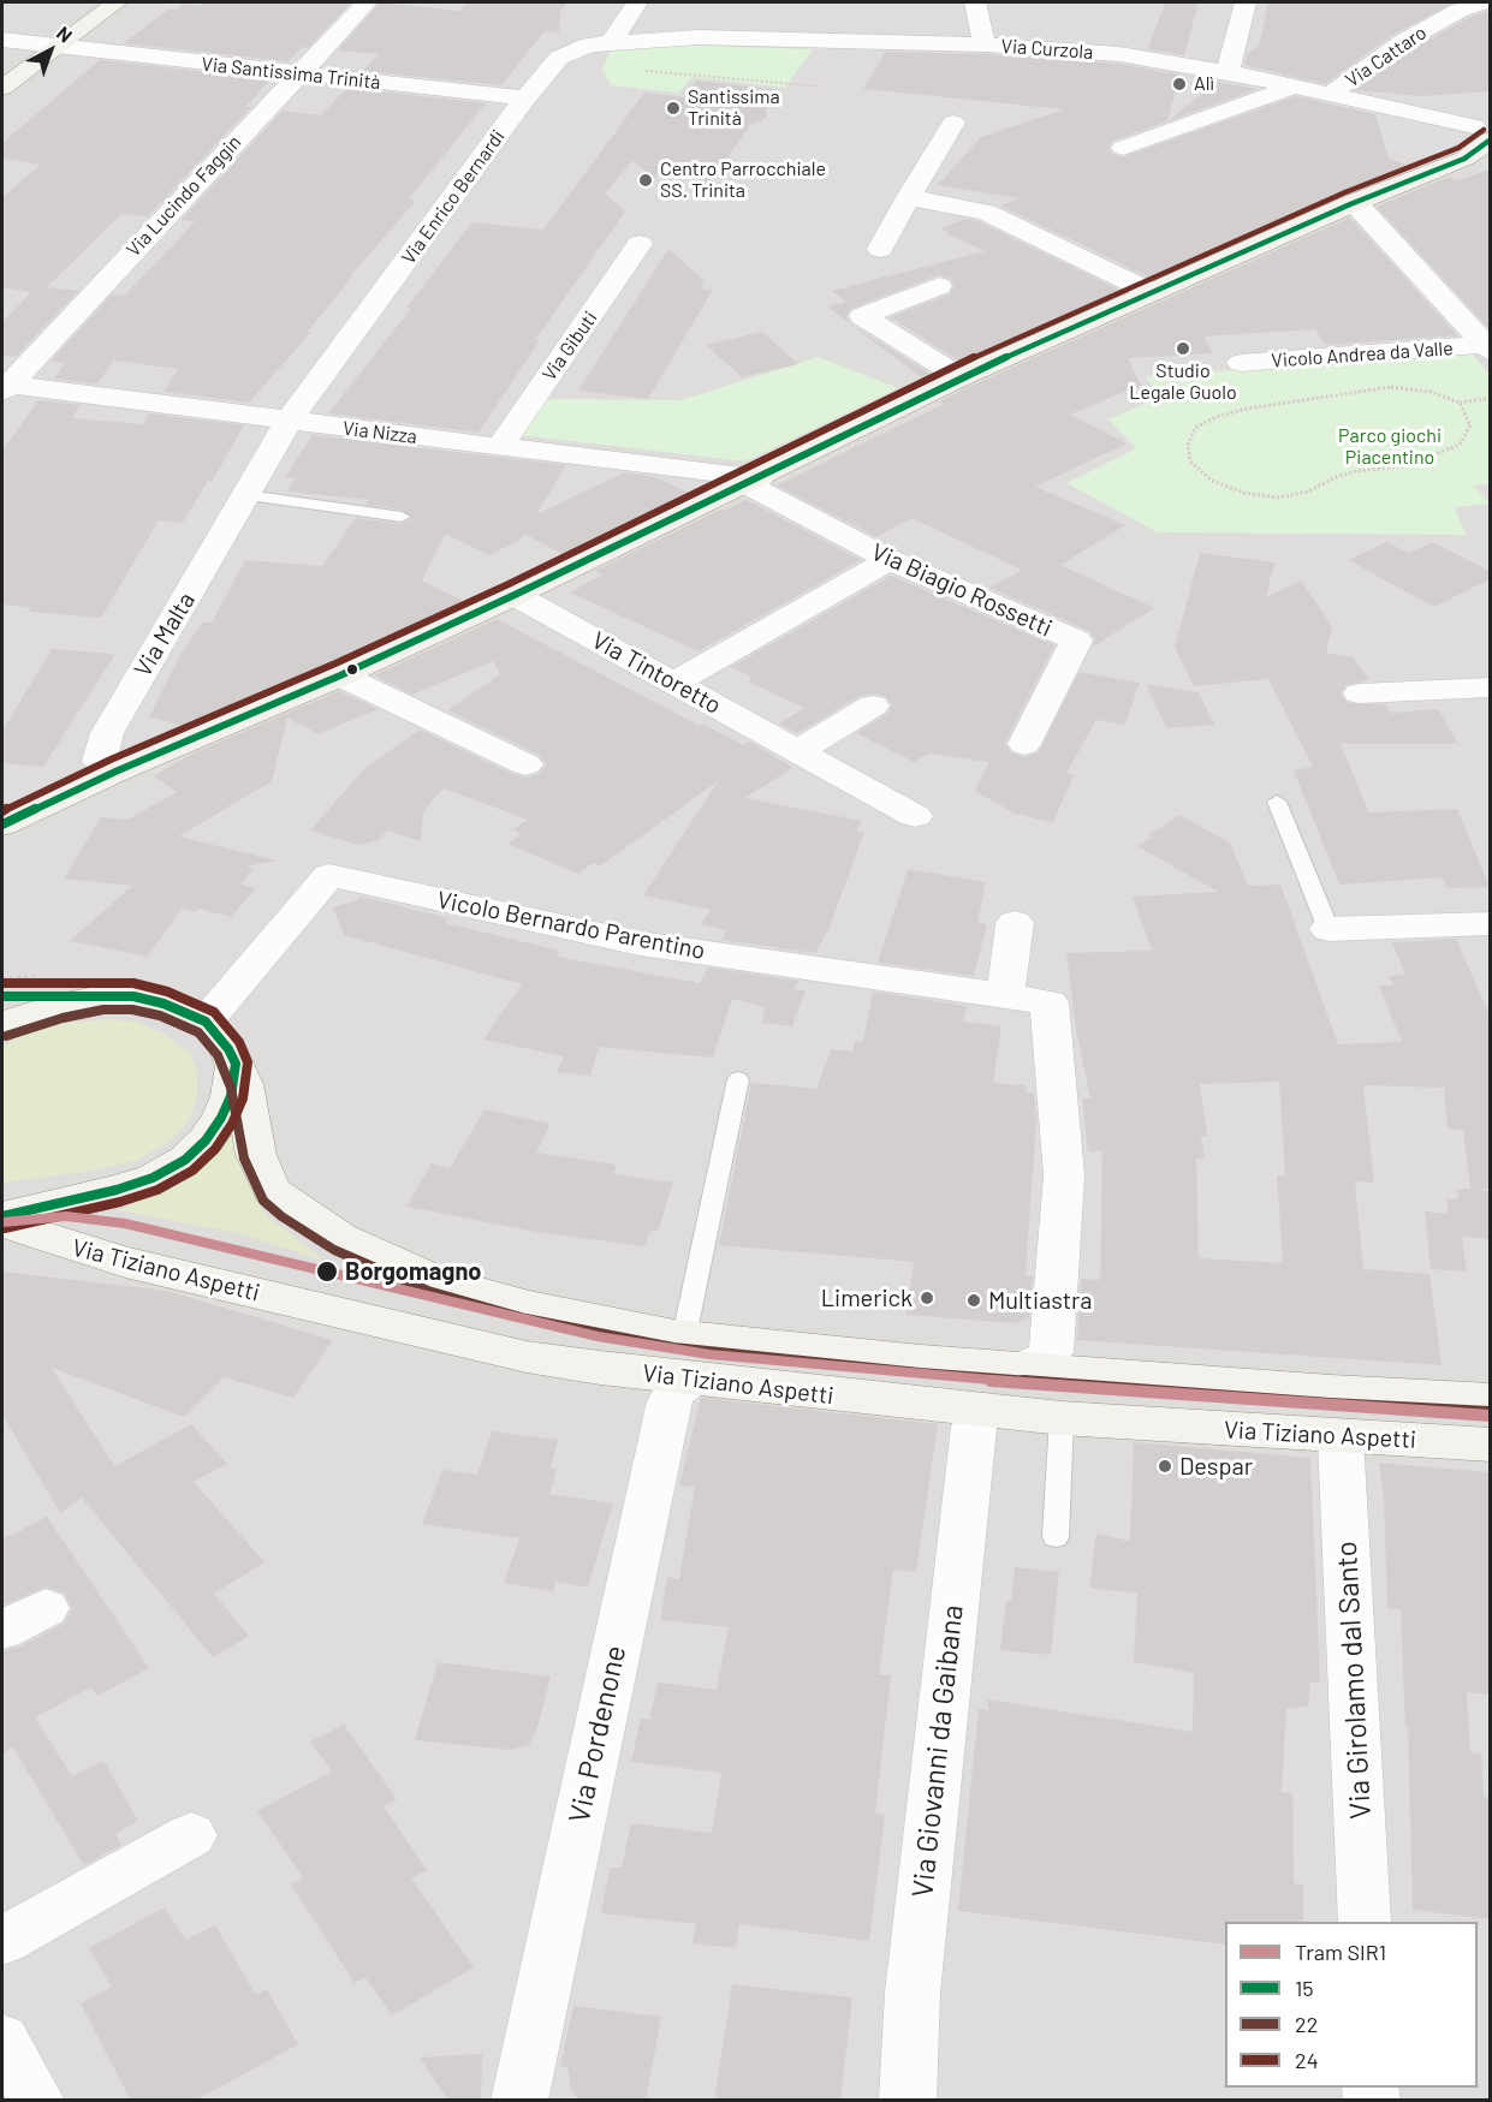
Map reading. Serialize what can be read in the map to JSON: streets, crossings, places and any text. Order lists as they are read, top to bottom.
{
  "streets": {
    "street": [
      "Via Curzola",
      "Via Cattaro",
      "Via Santissima Trinità",
      "Via Lucindo Faggin",
      "Via Enrico Bernardi",
      "Via Gibuti",
      "Vicolo Andrea da Valle",
      "Via Nizza",
      "Via Biagio Rossetti",
      "Via Malta",
      "Via Tintoretto",
      "Vicolo Bernardo Parentino",
      "Via Tiziano Aspetti",
      "Via Girolamo dal Santo",
      "Via Pordenone",
      "Via Giovanni da Gaibana"
    ]
  },
  "crossings": [
    ["Via Curzola", "Via Cattaro"],
    ["Via Curzola", "Via Enrico Bernardi"],
    ["Via Santissima Trinità", "Via Lucindo Faggin"],
    ["Via Santissima Trinità", "Via Enrico Bernardi"],
    ["Via Lucindo Faggin", "Via Nizza"],
    ["Via Enrico Bernardi", "Via Nizza"],
    ["Via Enrico Bernardi", "Via Malta"],
    ["Via Gibuti", "Via Nizza"],
    ["Via Nizza", "Via Biagio Rossetti"],
    ["Via Nizza", "Via Malta"],
    ["Vicolo Bernardo Parentino", "Via Tiziano Aspetti"],
    ["Via Tiziano Aspetti", "Via Girolamo dal Santo"],
    ["Via Tiziano Aspetti", "Via Pordenone"],
    ["Via Tiziano Aspetti", "Via Giovanni da Gaibana"]
  ],
  "parks": ["Parco giochi Piacentino"],
  "places": [
    "Alì",
    "Santissima Trinità",
    "Centro Parrocchiale SS. Trinita",
    "Studio Legale Guolo",
    "Borgomagno",
    "Limerick",
    "Multiastra",
    "Despar"
  ],
  "lines": [
    "transit line 24",
    "transit line 15",
    "transit line 22",
    "tram line SIR1"
  ],
  "legend": [
    "Tram SIR1",
    "15",
    "22",
    "24"
  ],
  "north": "top right"
}
